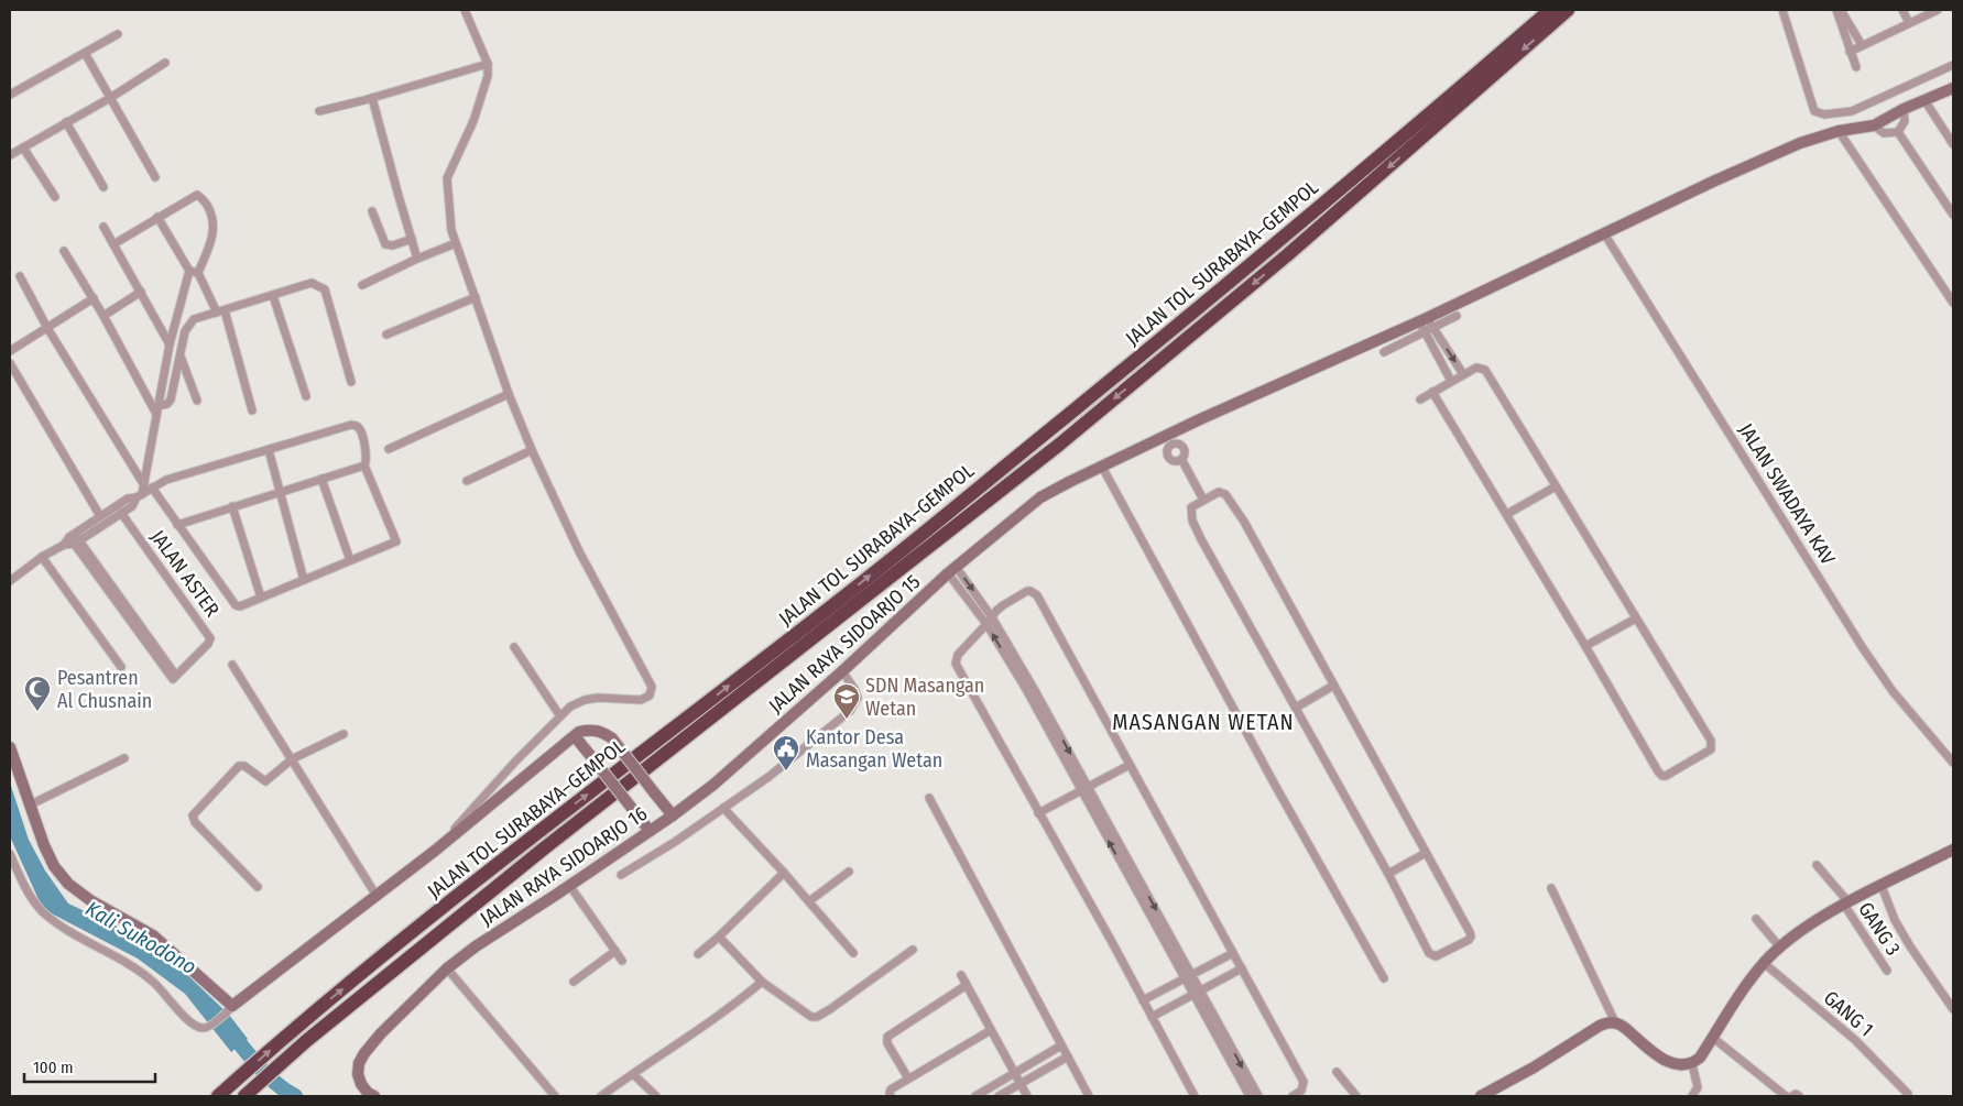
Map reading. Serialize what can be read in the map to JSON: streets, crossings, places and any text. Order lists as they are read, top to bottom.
{
  "streets": {
    "highway": ["JALAN TOL SURABAYA–GEMPOL"],
    "street": [
      "JALAN SWADAYA KAV",
      "JALAN ASTER",
      "JALAN RAYA SIDOARJO 15",
      "JALAN RAYA SIDOARJO 16",
      "GANG 3",
      "GANG 1"
    ]
  },
  "crossings": [
    ["JALAN SWADAYA KAV", "JALAN RAYA SIDOARJO 15"],
    ["JALAN RAYA SIDOARJO 15", "JALAN RAYA SIDOARJO 16"]
  ],
  "districts": ["MASANGAN WETAN"],
  "water": ["Kali Sukodono"],
  "places": {
    "mosque": ["Pesantren Al Chusnain"],
    "school or university": ["SDN Masangan Wetan"],
    "public building": ["Kantor Desa Masangan Wetan"]
  },
  "scale_bar": "100 m"
}
